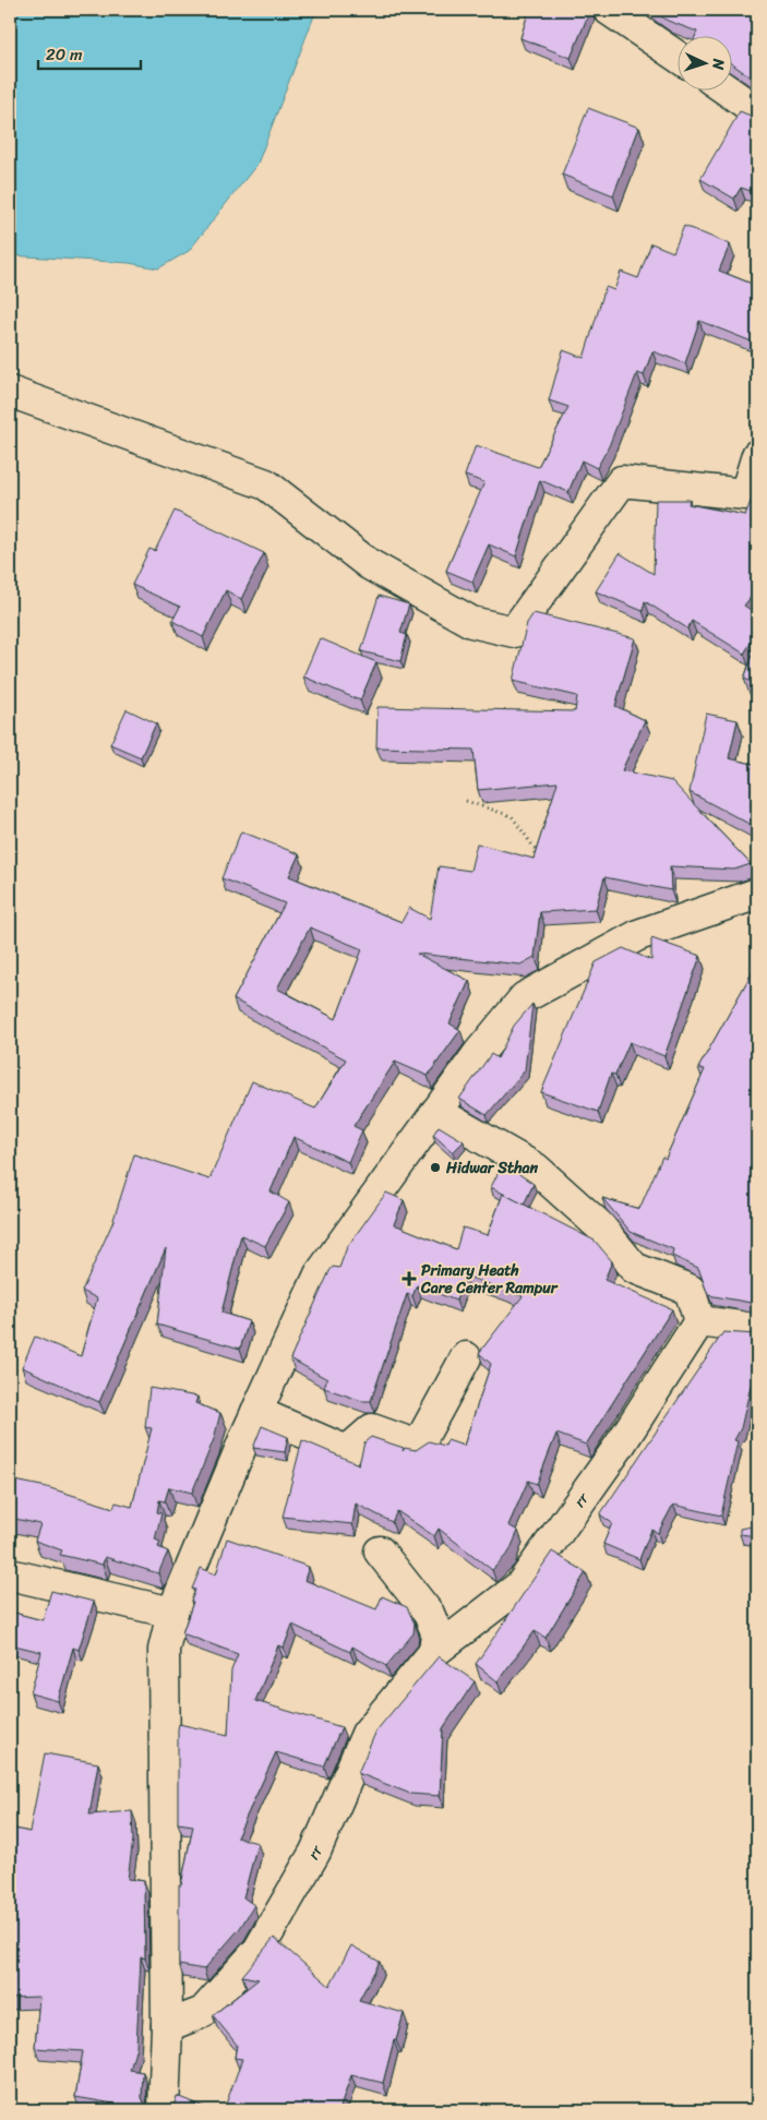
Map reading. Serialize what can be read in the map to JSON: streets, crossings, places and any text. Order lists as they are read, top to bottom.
{
  "streets": {
    "street": ["rr"]
  },
  "places": {
    "other": ["Hidwar Sthan"],
    "health": ["Primary Heath Care Center Rampur"]
  },
  "scale_bar": "20 m",
  "north": "right"
}
